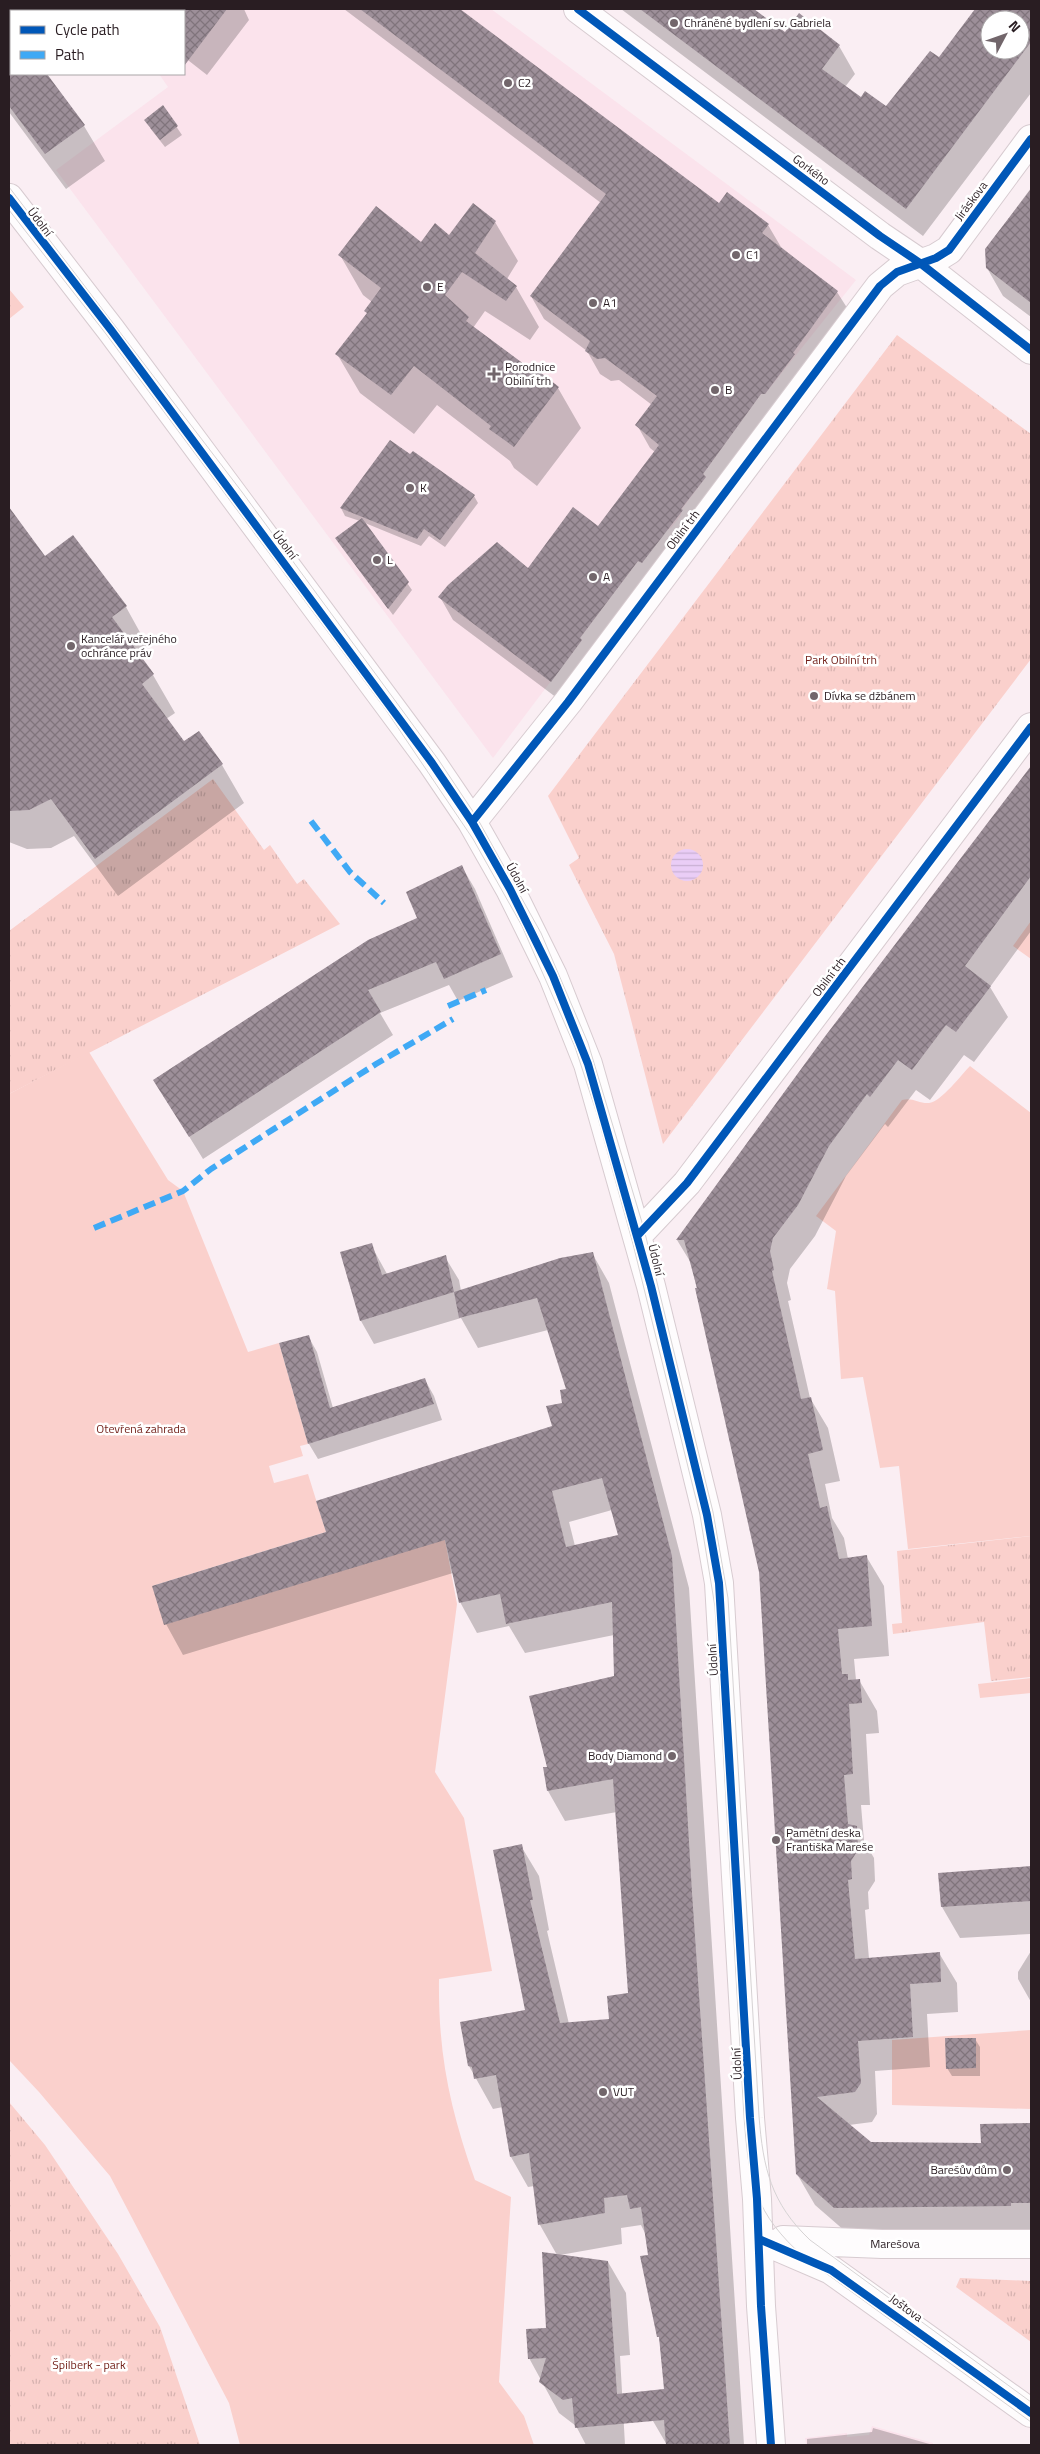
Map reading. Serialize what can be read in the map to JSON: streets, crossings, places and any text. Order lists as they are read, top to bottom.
{
  "streets": {
    "street": [
      "Gorkého",
      "Jiráskova",
      "Údolní",
      "Obilní trh",
      "Marešova",
      "Joštova"
    ]
  },
  "crossings": [
    ["Gorkého", "Jiráskova"],
    ["Gorkého", "Obilní trh"],
    ["Jiráskova", "Obilní trh"],
    ["Údolní", "Obilní trh"],
    ["Údolní", "Marešova"],
    ["Údolní", "Joštova"],
    ["Marešova", "Joštova"]
  ],
  "parks": ["Park Obilní trh", "Otevřená zahrada", "Špilberk - park"],
  "places": {
    "other": [
      "Chráněné bydlení sv. Gabriela",
      "C2",
      "C1",
      "E",
      "A1",
      "B",
      "K",
      "L",
      "A",
      "Kancelář veřejného ochránce práv",
      "Dívka se džbánem",
      "Body Diamond",
      "Pamětní deska Františka Mareše",
      "VUT",
      "Barešův dům"
    ],
    "health": ["Porodnice Obilní trh"]
  },
  "legend": ["Cycle path", "Path"],
  "north": "top right"
}
